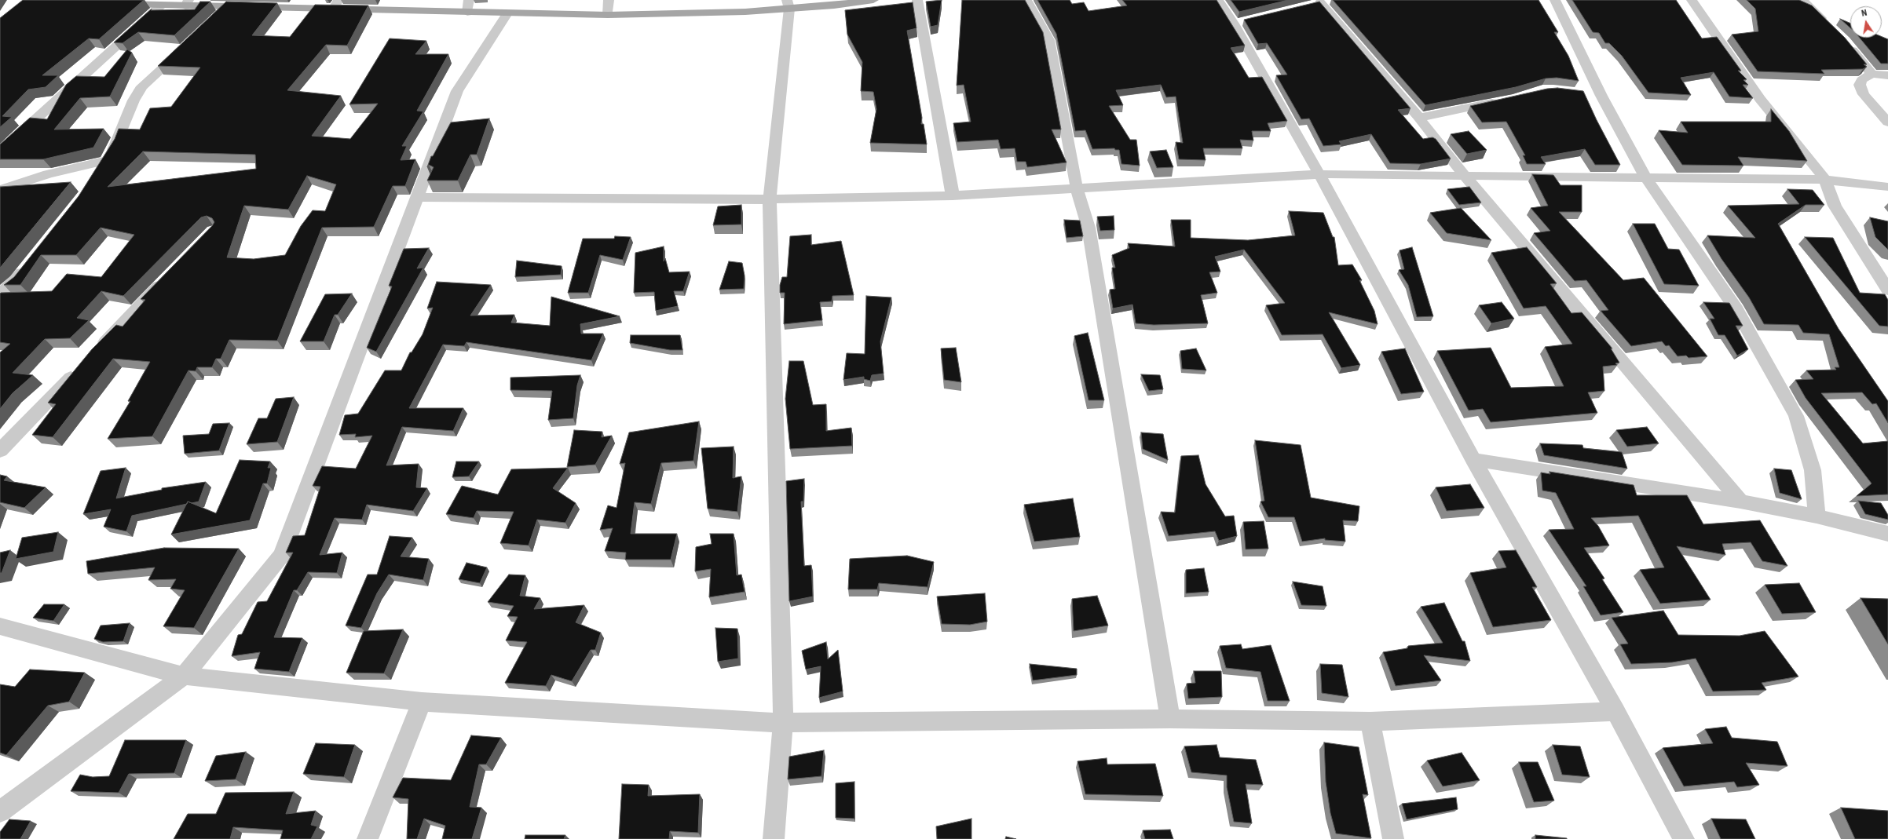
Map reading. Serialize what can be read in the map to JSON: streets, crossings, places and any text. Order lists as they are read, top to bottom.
{
  "north": "top"
}
